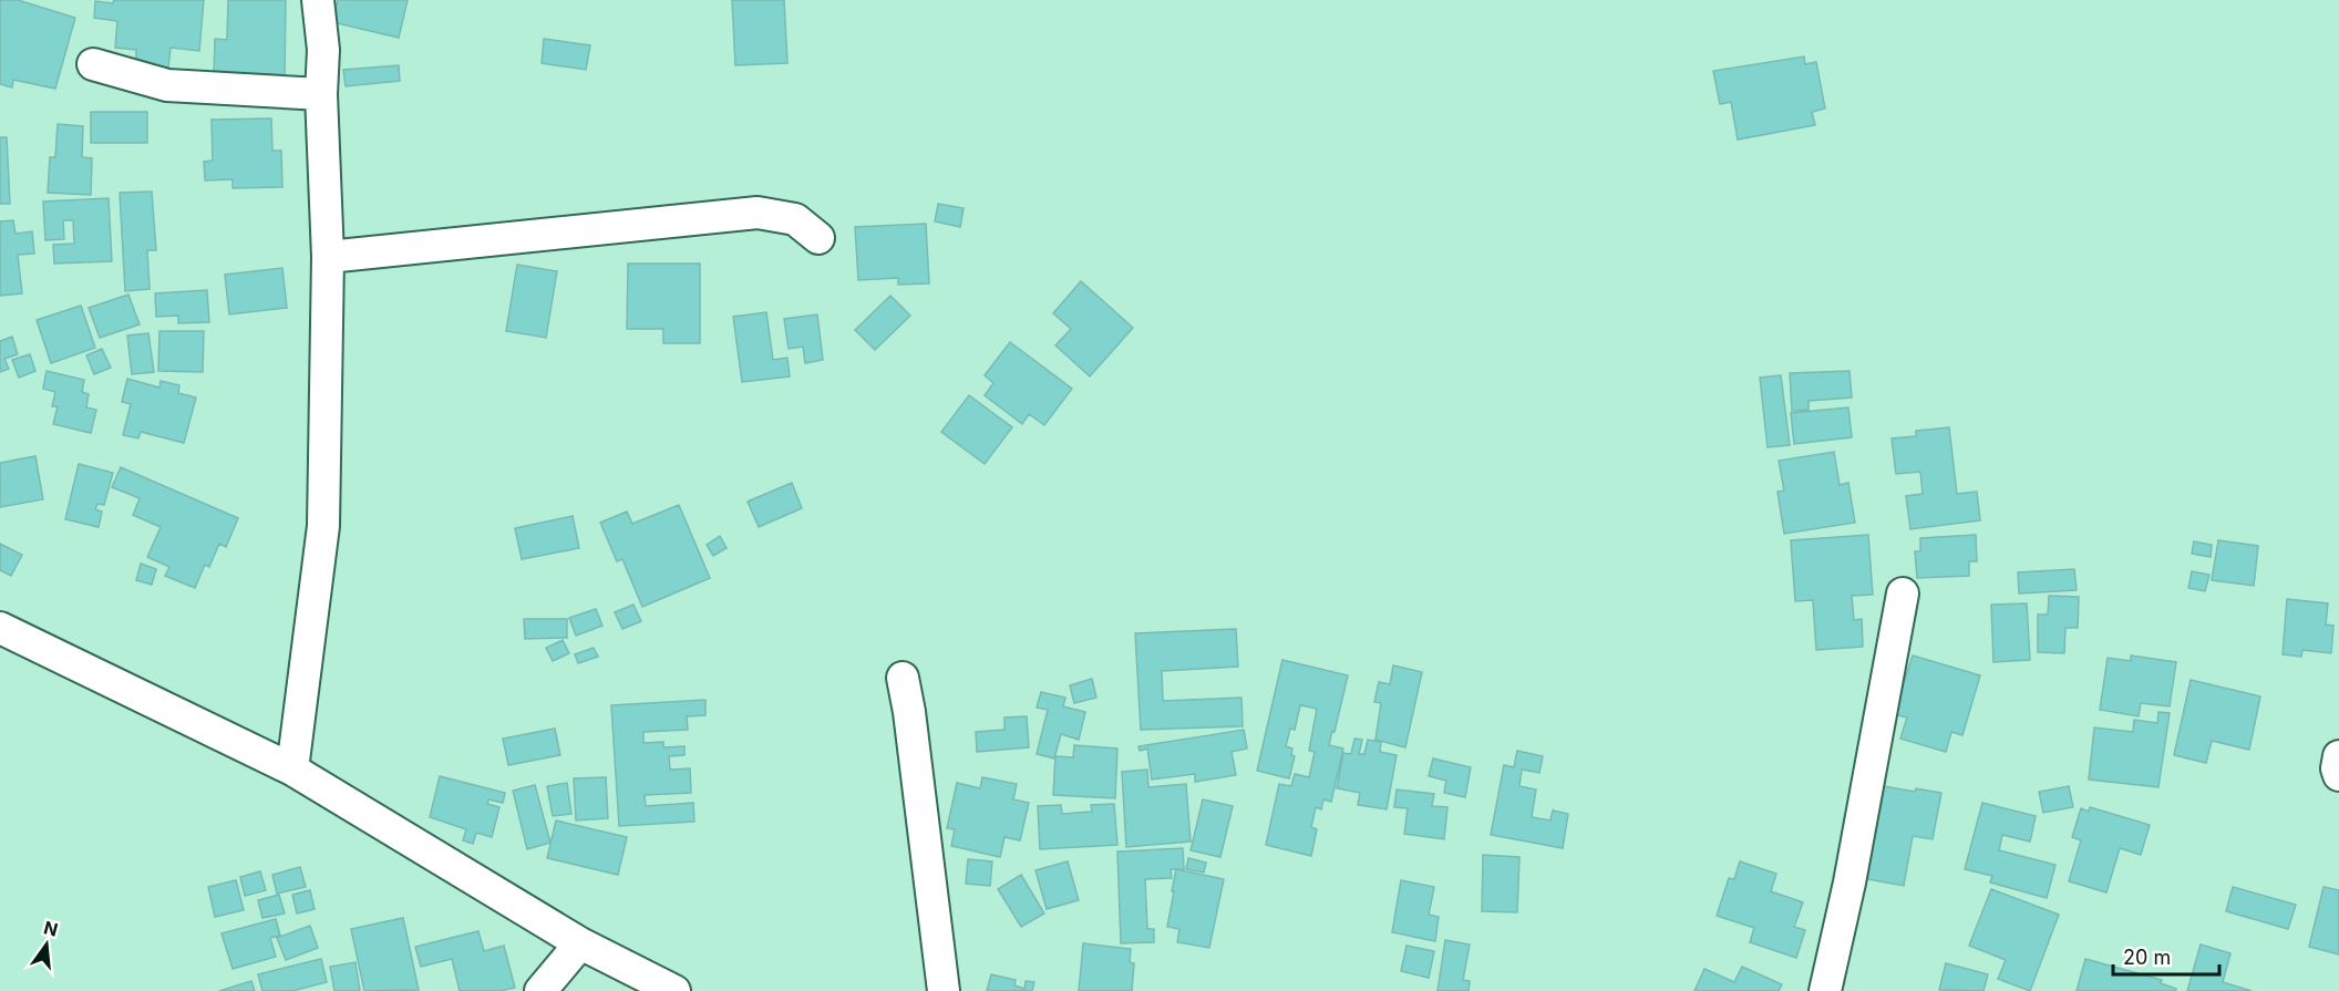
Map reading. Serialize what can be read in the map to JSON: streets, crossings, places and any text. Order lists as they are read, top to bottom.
{
  "scale_bar": "20 m",
  "north": "top"
}
